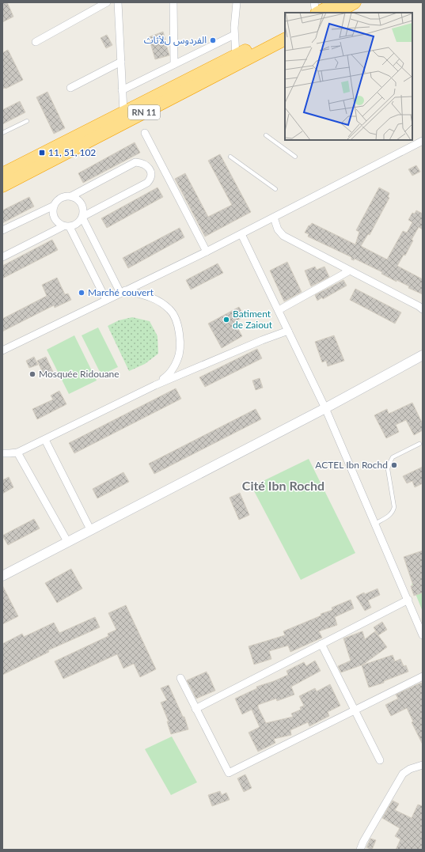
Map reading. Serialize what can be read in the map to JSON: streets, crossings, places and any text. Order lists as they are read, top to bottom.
{
  "streets": {
    "highway": ["RN 11"]
  },
  "districts": ["Cité Ibn Rochd"],
  "places": {
    "other": [
      "الفردوس لﻷثاث",
      "Marché couvert",
      "Batiment de Zaiout",
      "Mosquée Ridouane",
      "ACTEL Ibn Rochd"
    ],
    "transit": ["11, 51, 102"]
  }
}
